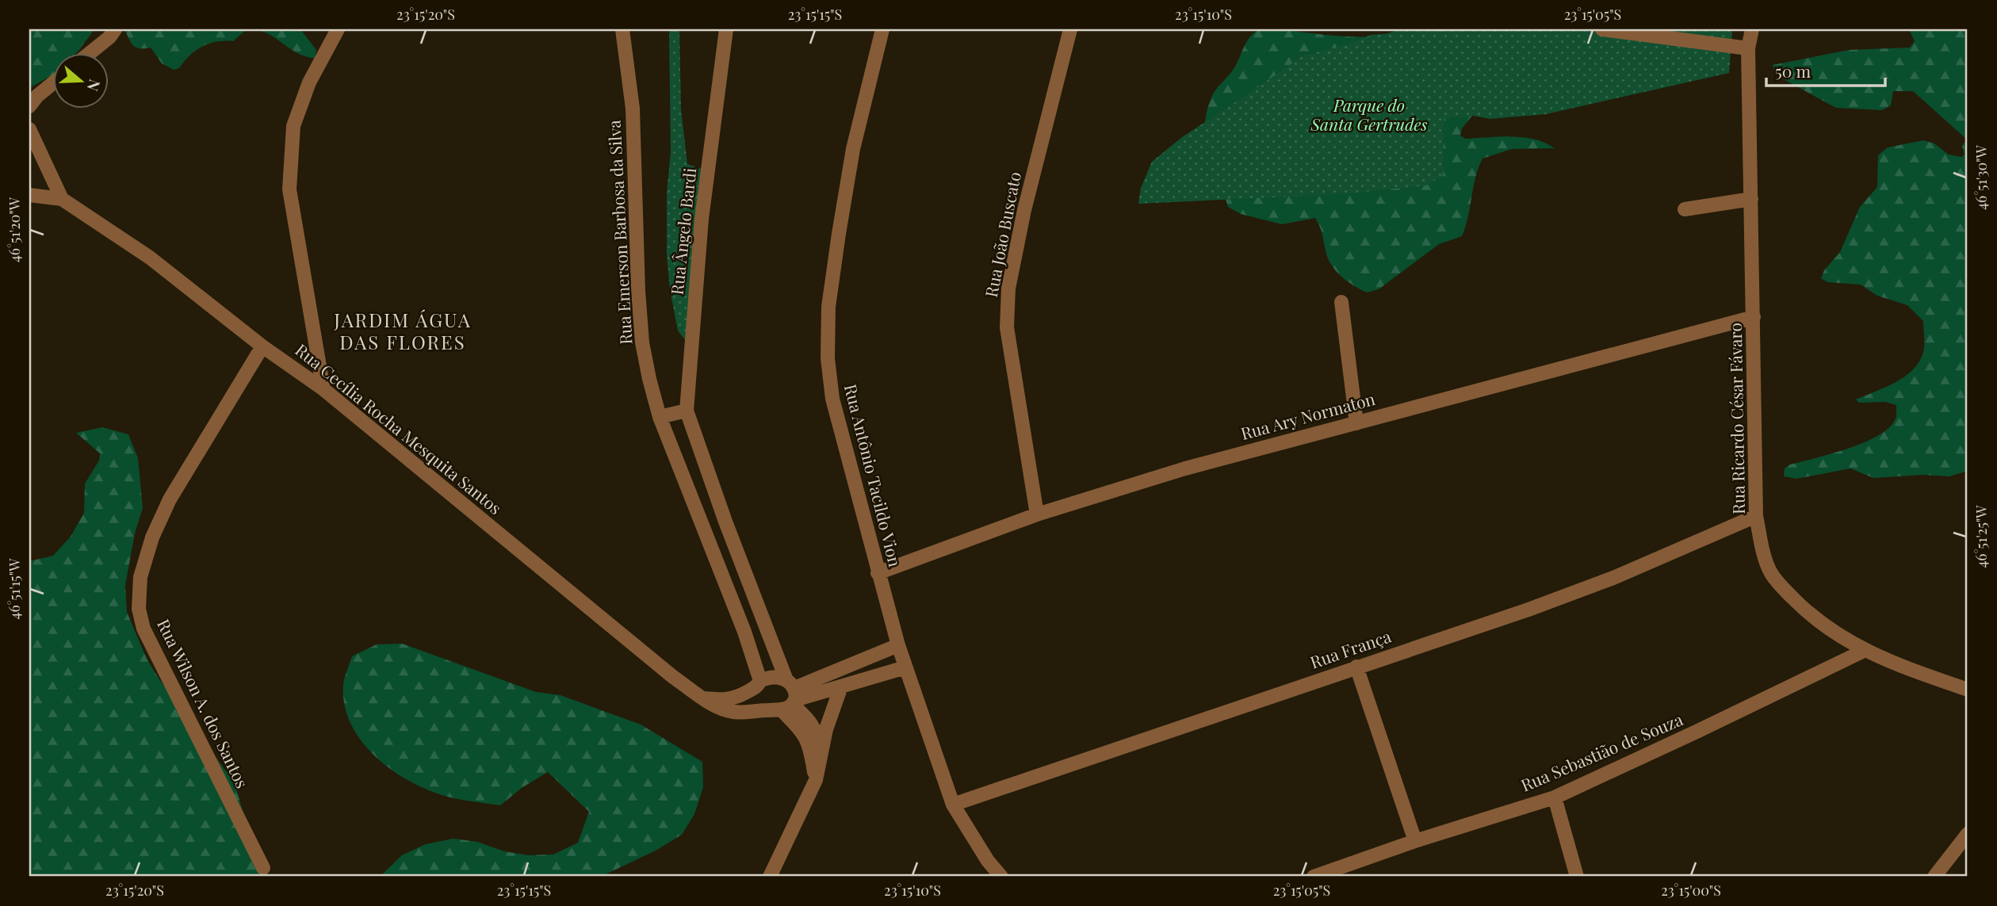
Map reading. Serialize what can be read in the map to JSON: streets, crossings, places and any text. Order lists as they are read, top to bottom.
{
  "streets": {
    "street": [
      "Rua Ângelo Bardi",
      "Rua Emerson Barbosa da Silva",
      "Rua João Buscato",
      "Rua Ary Normaton",
      "Rua Ricardo César Fávaro",
      "Rua Cecília Rocha Mesquita Santos",
      "Rua Antônio Tacildo Vion",
      "Rua França",
      "Rua Wilson A. dos Santos",
      "Rua Sebastião de Souza"
    ]
  },
  "crossings": [
    ["Rua Emerson Barbosa da Silva", "Rua Cecília Rocha Mesquita Santos"],
    ["Rua João Buscato", "Rua Ary Normaton"],
    ["Rua Ary Normaton", "Rua Ricardo César Fávaro"],
    ["Rua Ary Normaton", "Rua Antônio Tacildo Vion"],
    ["Rua Ricardo César Fávaro", "Rua França"],
    ["Rua Ricardo César Fávaro", "Rua Sebastião de Souza"],
    ["Rua Cecília Rocha Mesquita Santos", "Rua Wilson A. dos Santos"],
    ["Rua Antônio Tacildo Vion", "Rua França"]
  ],
  "districts": ["JARDIM ÁGUA DAS FLORES"],
  "parks": ["Parque do Santa Gertrudes"],
  "scale_bar": "50 m",
  "north": "right",
  "coordinates": [
    "23°15'20\"S",
    "23°15'15\"S",
    "23°15'10\"S",
    "23°15'05\"S",
    "46°51'30\"W",
    "46°51'20\"W",
    "46°51'25\"W",
    "46°51'15\"W",
    "23°15'00\"S"
  ]
}
